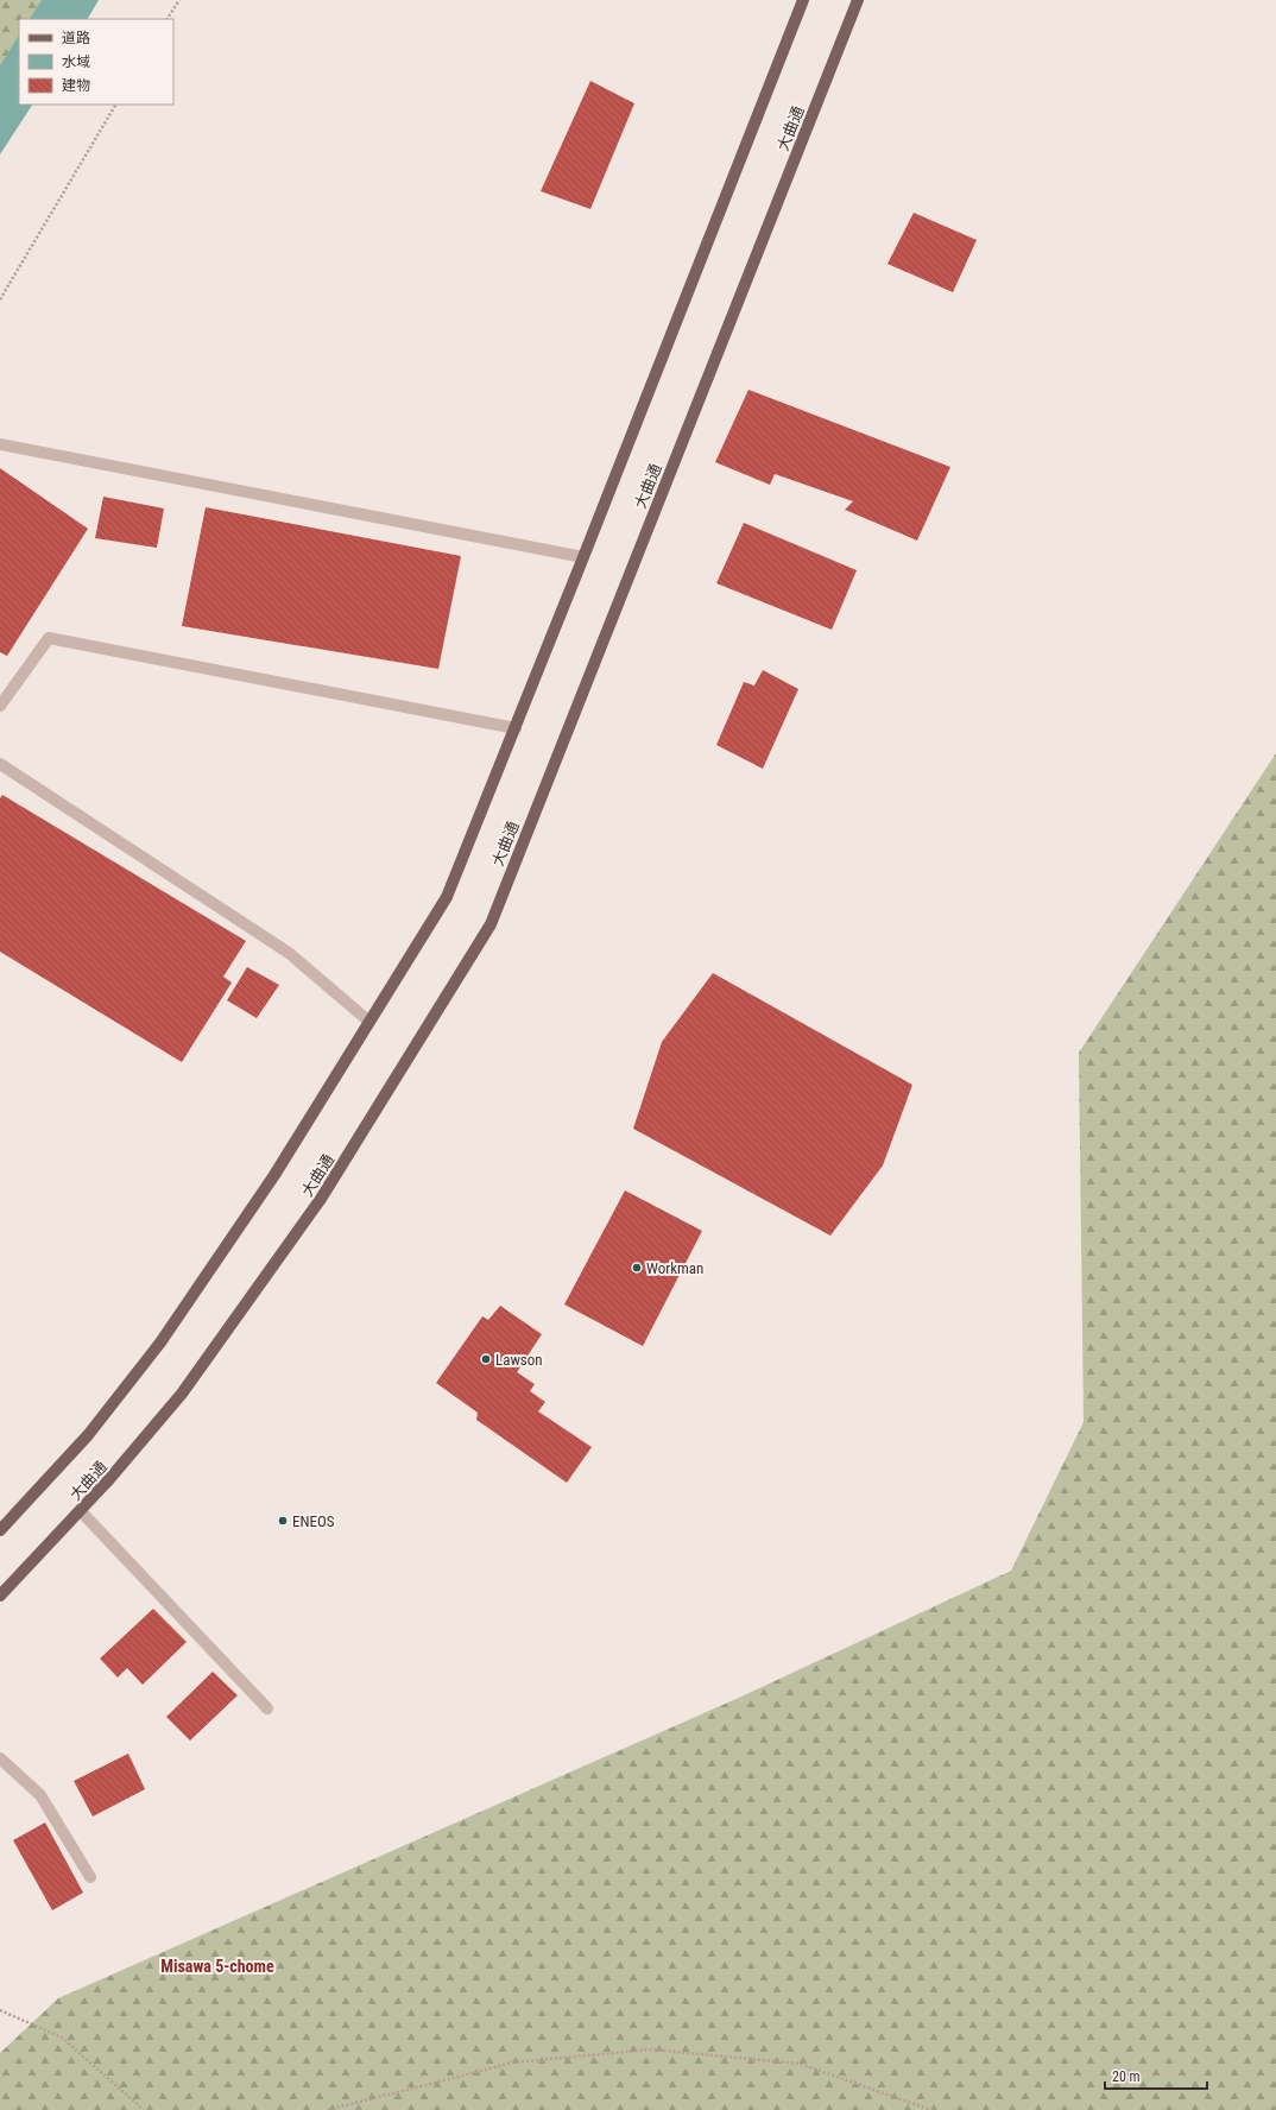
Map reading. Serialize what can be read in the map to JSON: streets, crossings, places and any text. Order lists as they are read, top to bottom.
{
  "streets": {
    "main road": ["大曲通"]
  },
  "districts": ["Misawa 5-chome"],
  "places": ["Workman", "Lawson", "ENEOS"],
  "legend": ["道路", "水域", "建物"],
  "scale_bar": "20 m"
}
